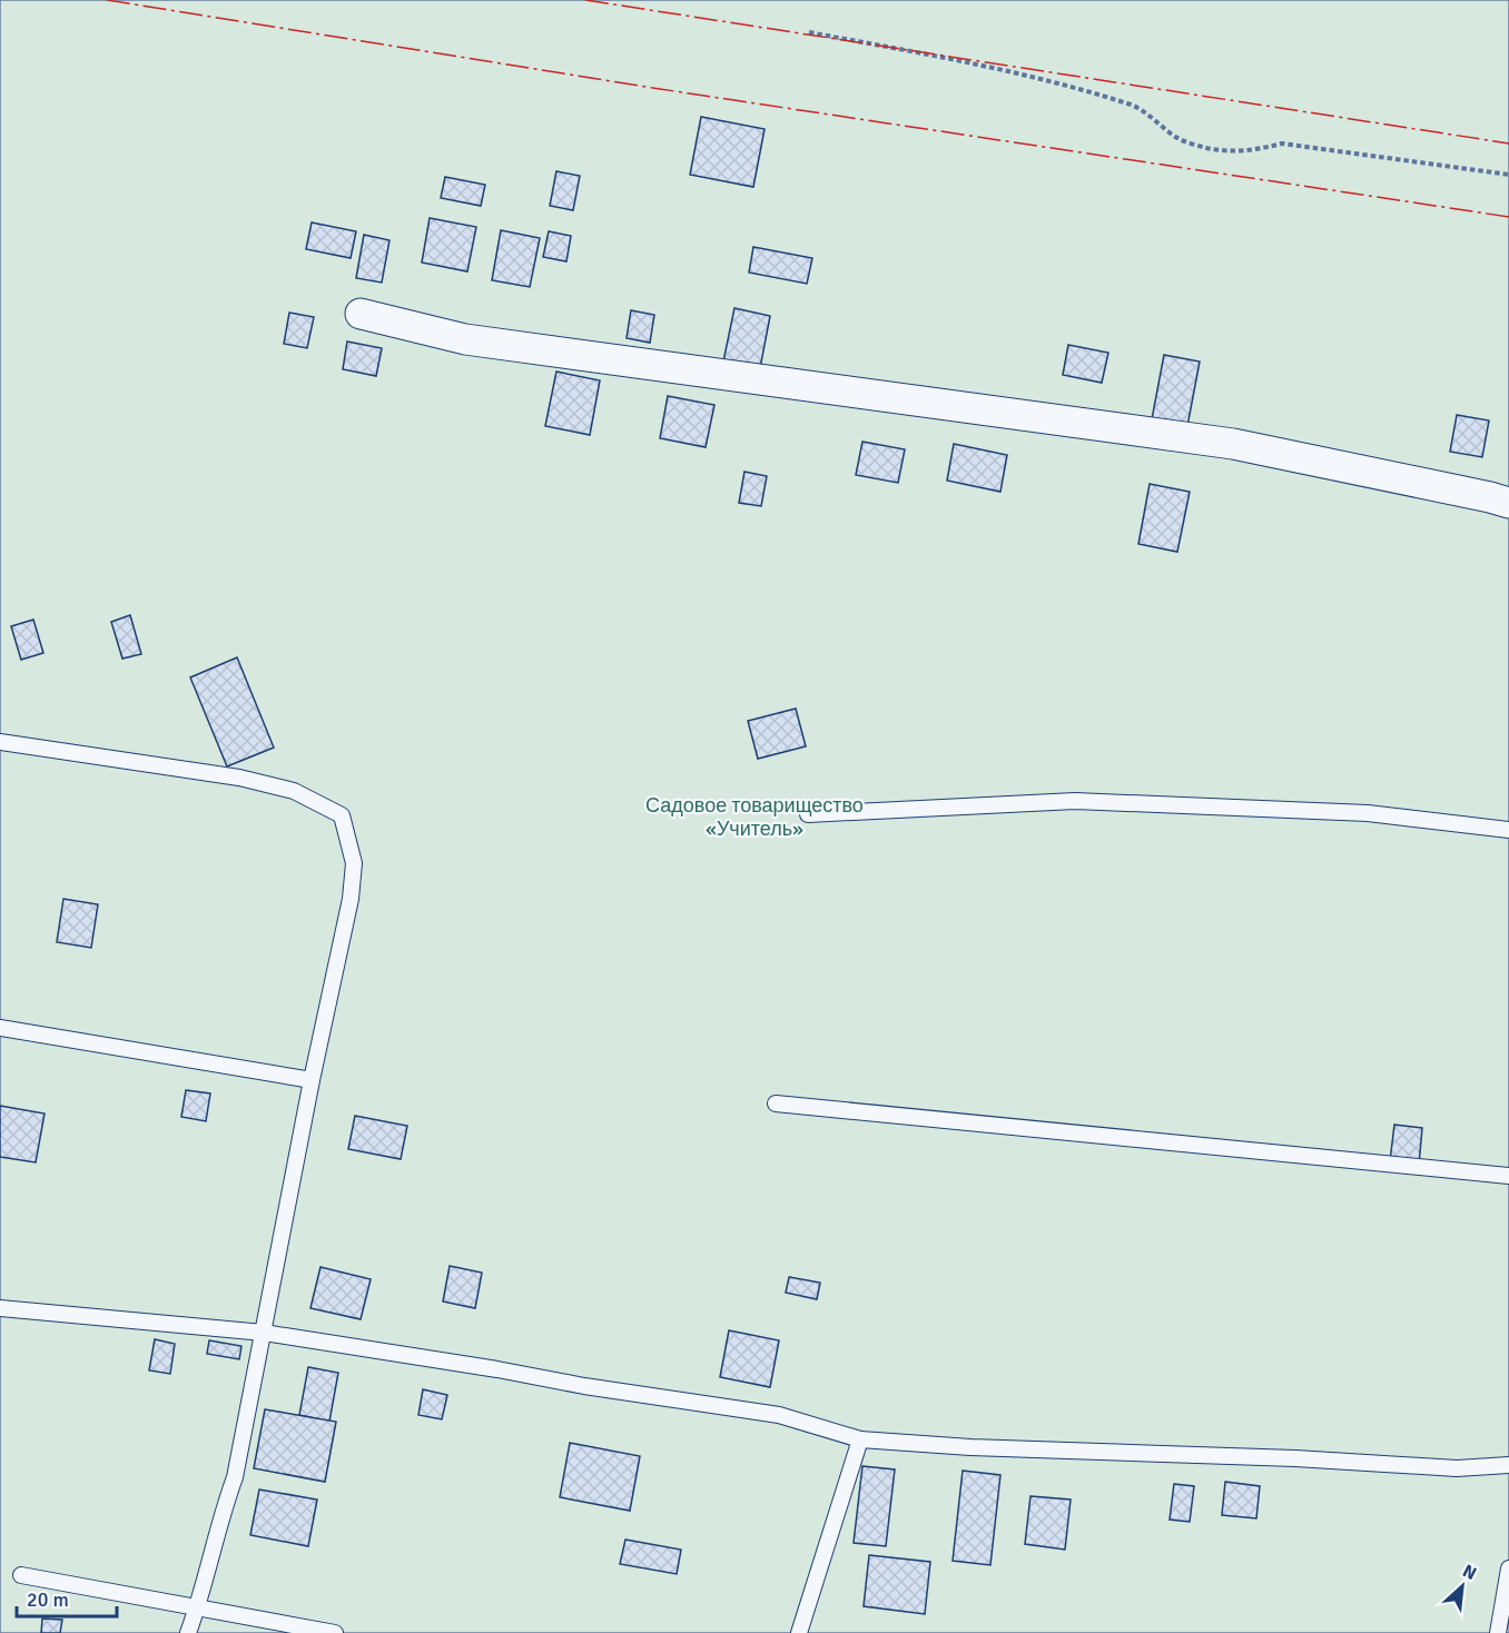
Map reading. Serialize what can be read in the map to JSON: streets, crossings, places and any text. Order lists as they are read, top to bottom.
{
  "parks": ["Садовое товарищество «Учитель»"],
  "scale_bar": "20 m",
  "north": "top right"
}
